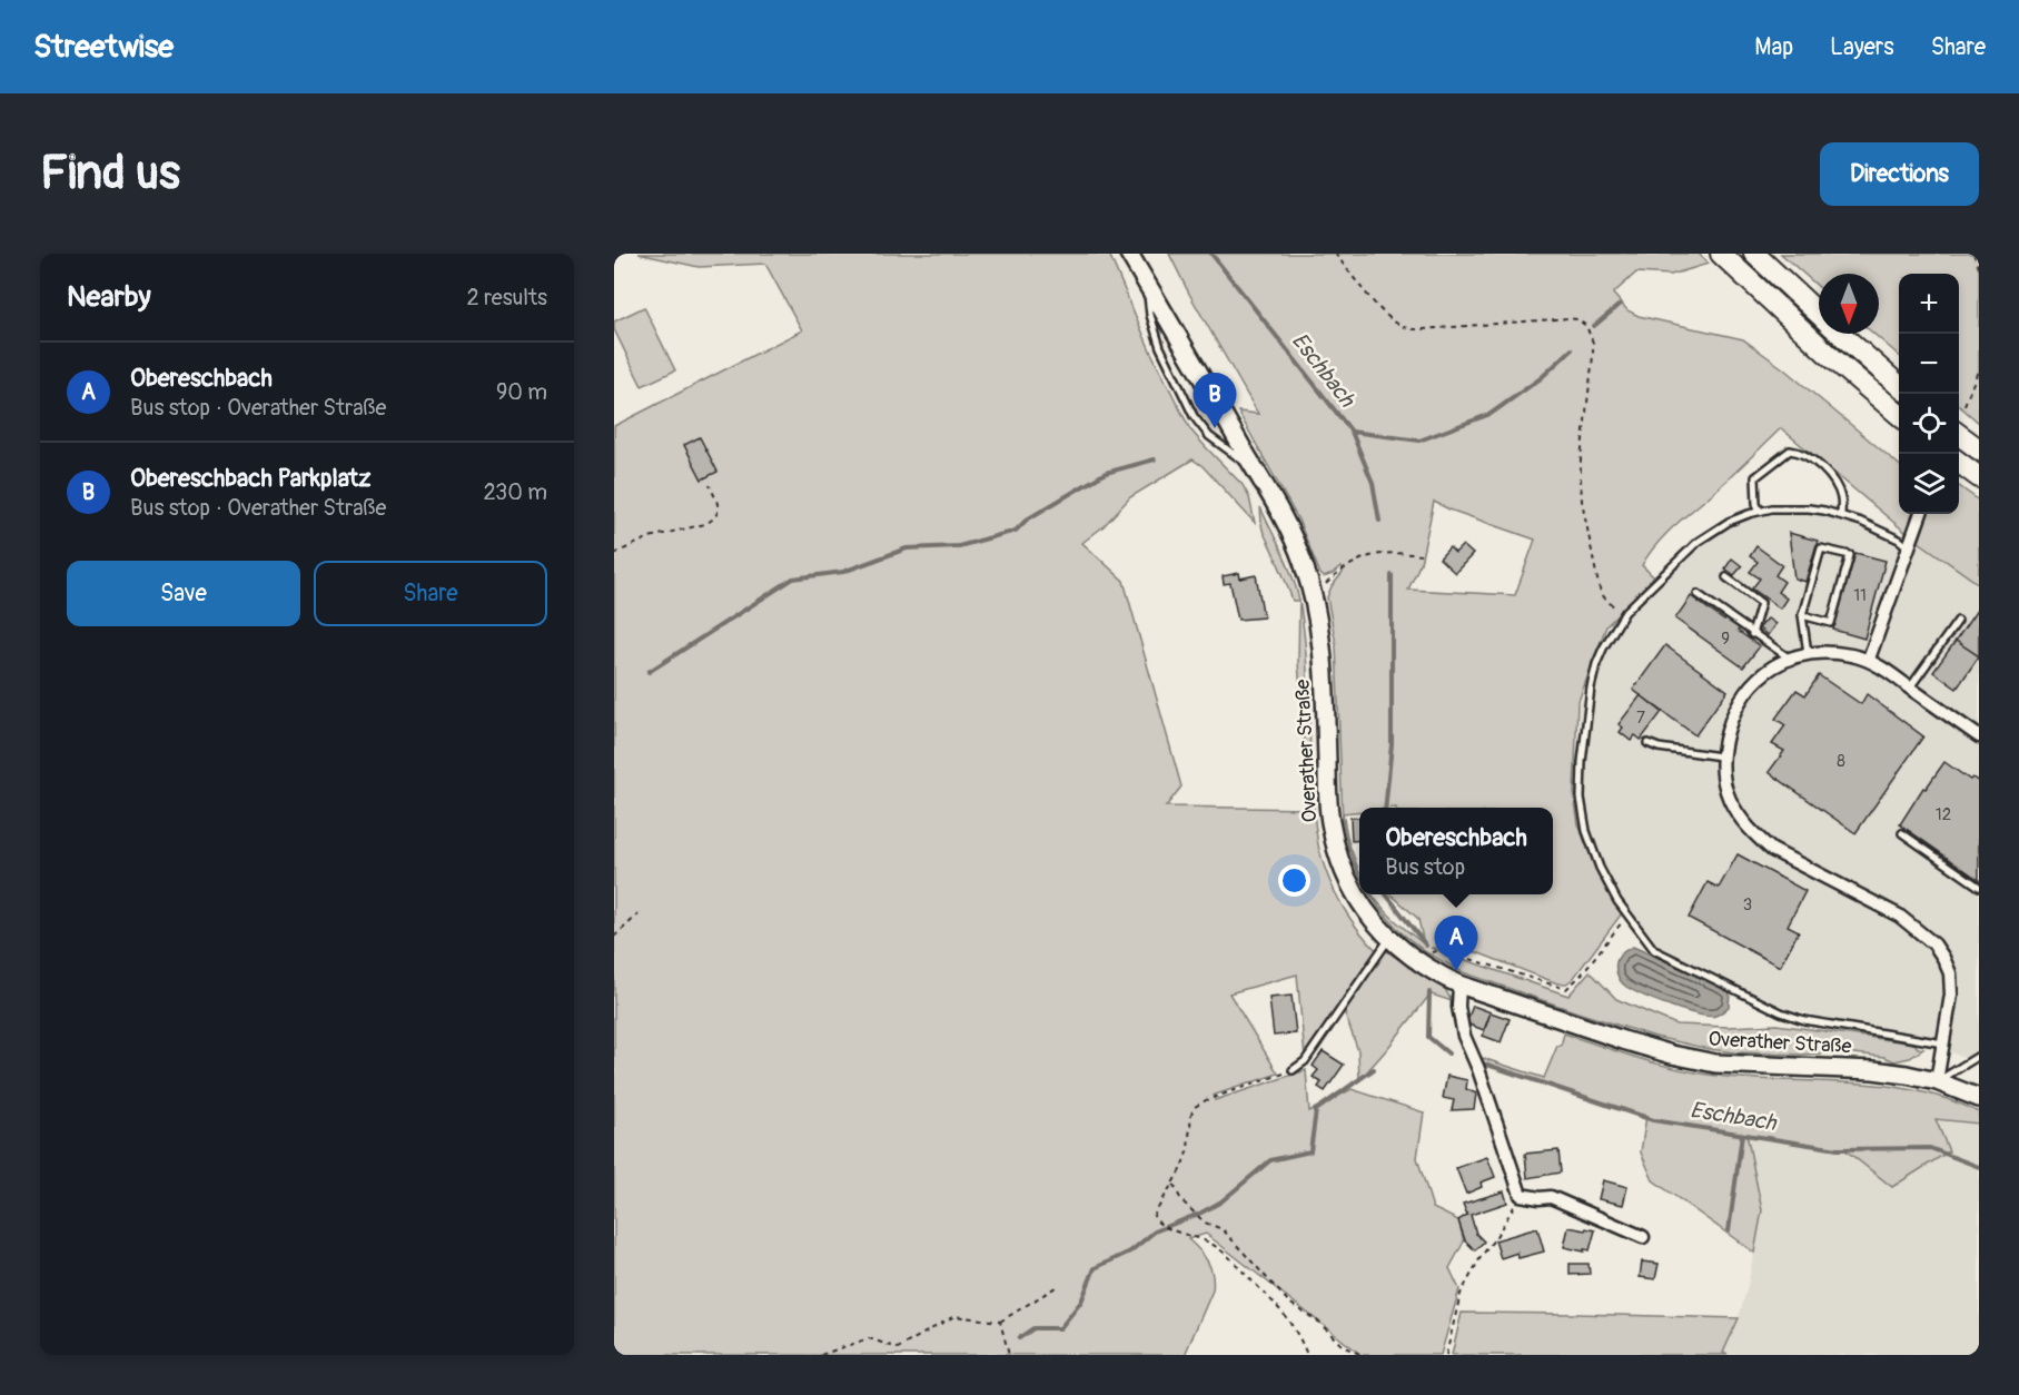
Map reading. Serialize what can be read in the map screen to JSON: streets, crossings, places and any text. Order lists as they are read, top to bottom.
{
  "streets": {
    "main road": ["Overather Straße"]
  },
  "water": ["Eschbach"],
  "house_numbers": [
    "11",
    "9",
    "7",
    "8",
    "12",
    "3"
  ],
  "north": "bottom",
  "page": {
    "header": "Streetwise",
    "nav": ["Map", "Layers", "Share"],
    "buttons": [
      "Directions",
      ["Save", "Share"]
    ],
    "title": "Find us",
    "heading": ["Nearby", "2 results"],
    "map_buttons": ["+", "−"],
    "list": [
      {
        "mark": "A",
        "name": "Obereschbach",
        "note": "Bus stop · Overather Straße",
        "value": "90 m"
      },
      {
        "mark": "B",
        "name": "Obereschbach Parkplatz",
        "note": "Bus stop · Overather Straße",
        "value": "230 m"
      }
    ],
    "pins": ["B", "A"],
    "popup": ["Obereschbach", "Bus stop"]
  }
}
